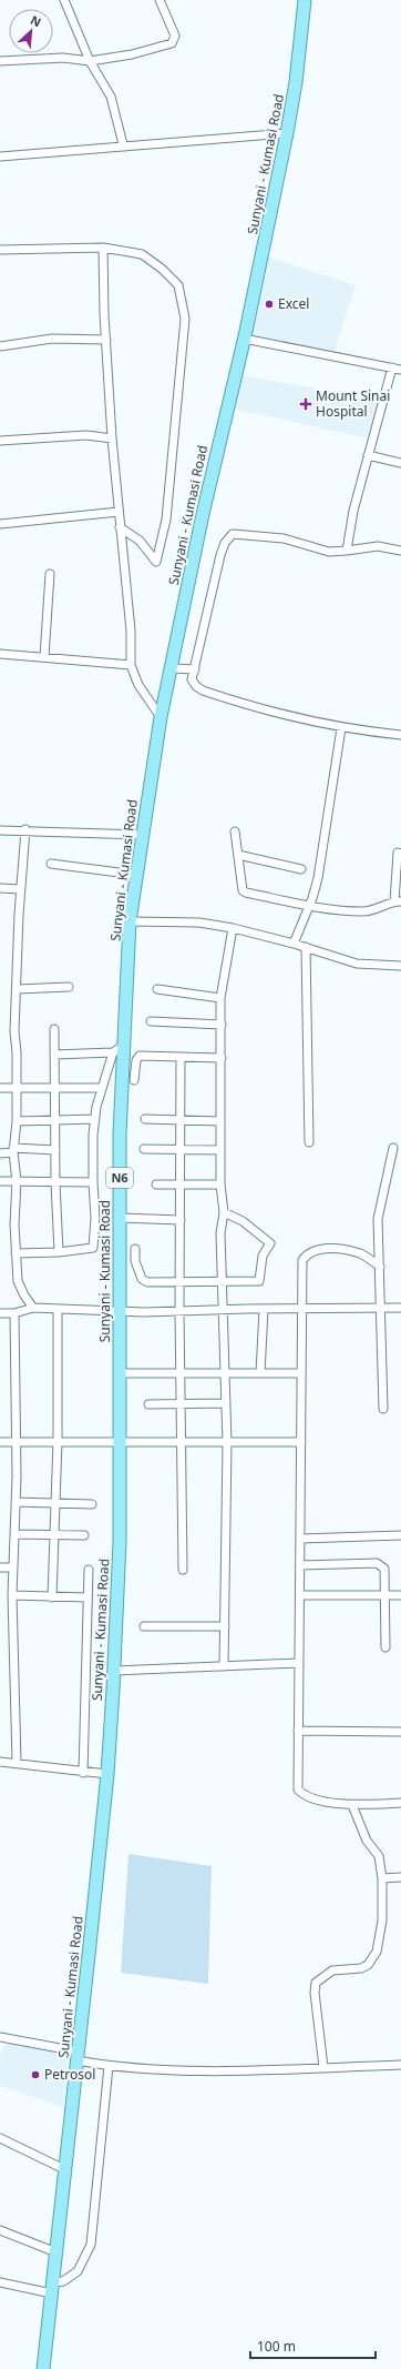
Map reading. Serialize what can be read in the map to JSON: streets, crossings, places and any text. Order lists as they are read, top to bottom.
{
  "streets": {
    "main road": ["Sunyani - Kumasi Road", "N6"]
  },
  "places": {
    "other": ["Excel", "Petrosol"],
    "health": ["Mount Sinai Hospital"]
  },
  "scale_bar": "100 m",
  "north": "top right"
}
